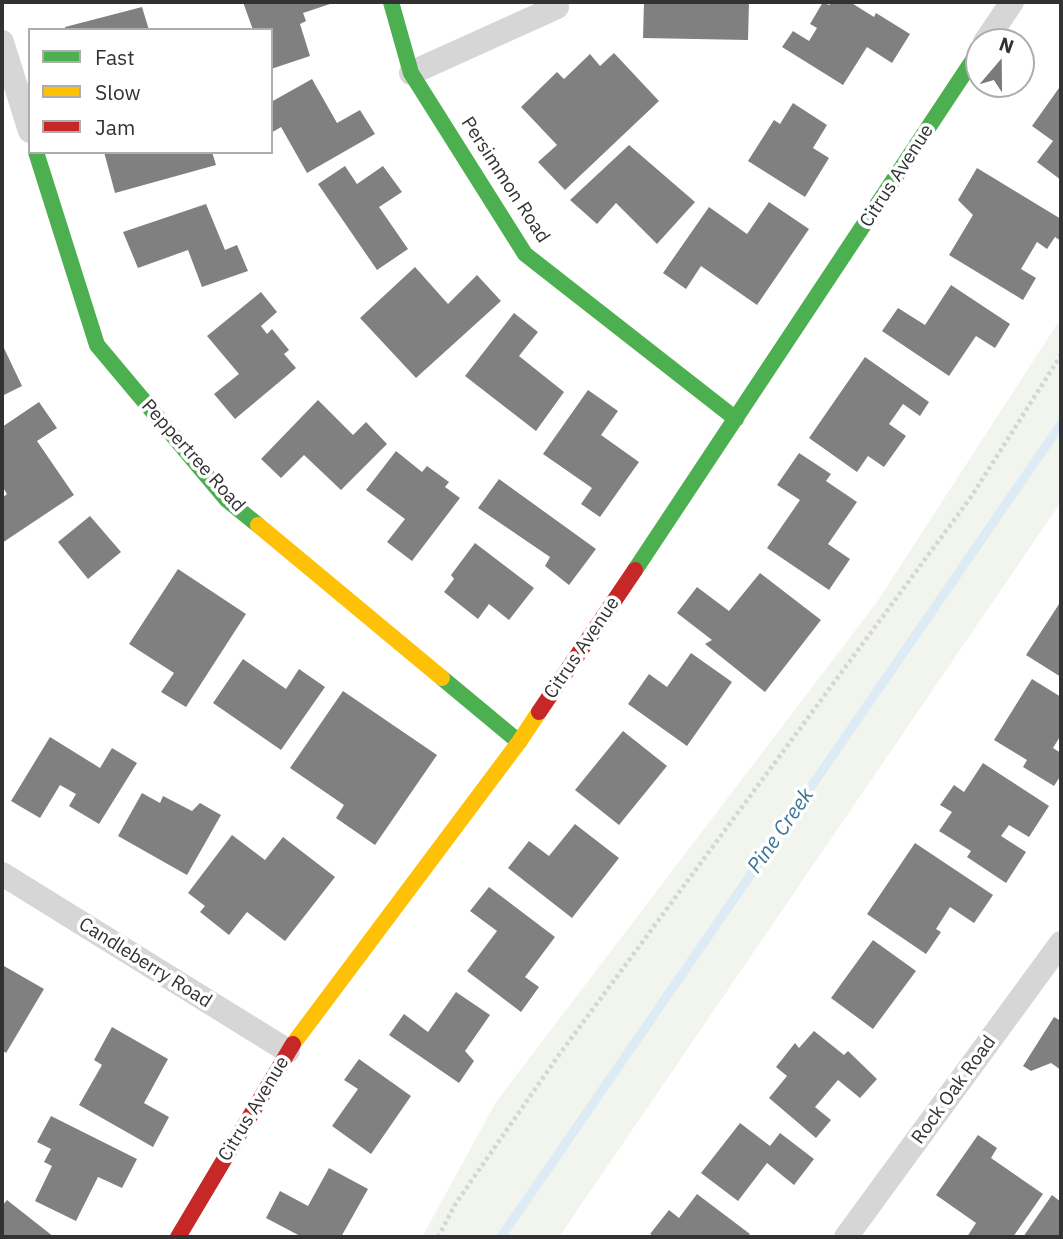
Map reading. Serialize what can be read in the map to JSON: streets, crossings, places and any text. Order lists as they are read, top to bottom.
{
  "streets": {
    "street": [
      "Citrus Avenue",
      "Persimmon Road",
      "Peppertree Road",
      "Candleberry Road",
      "Rock Oak Road"
    ]
  },
  "crossings": [
    ["Citrus Avenue", "Persimmon Road"],
    ["Citrus Avenue", "Peppertree Road"],
    ["Citrus Avenue", "Candleberry Road"]
  ],
  "water": ["Pine Creek"],
  "legend": ["Fast", "Slow", "Jam"],
  "north": "top"
}
